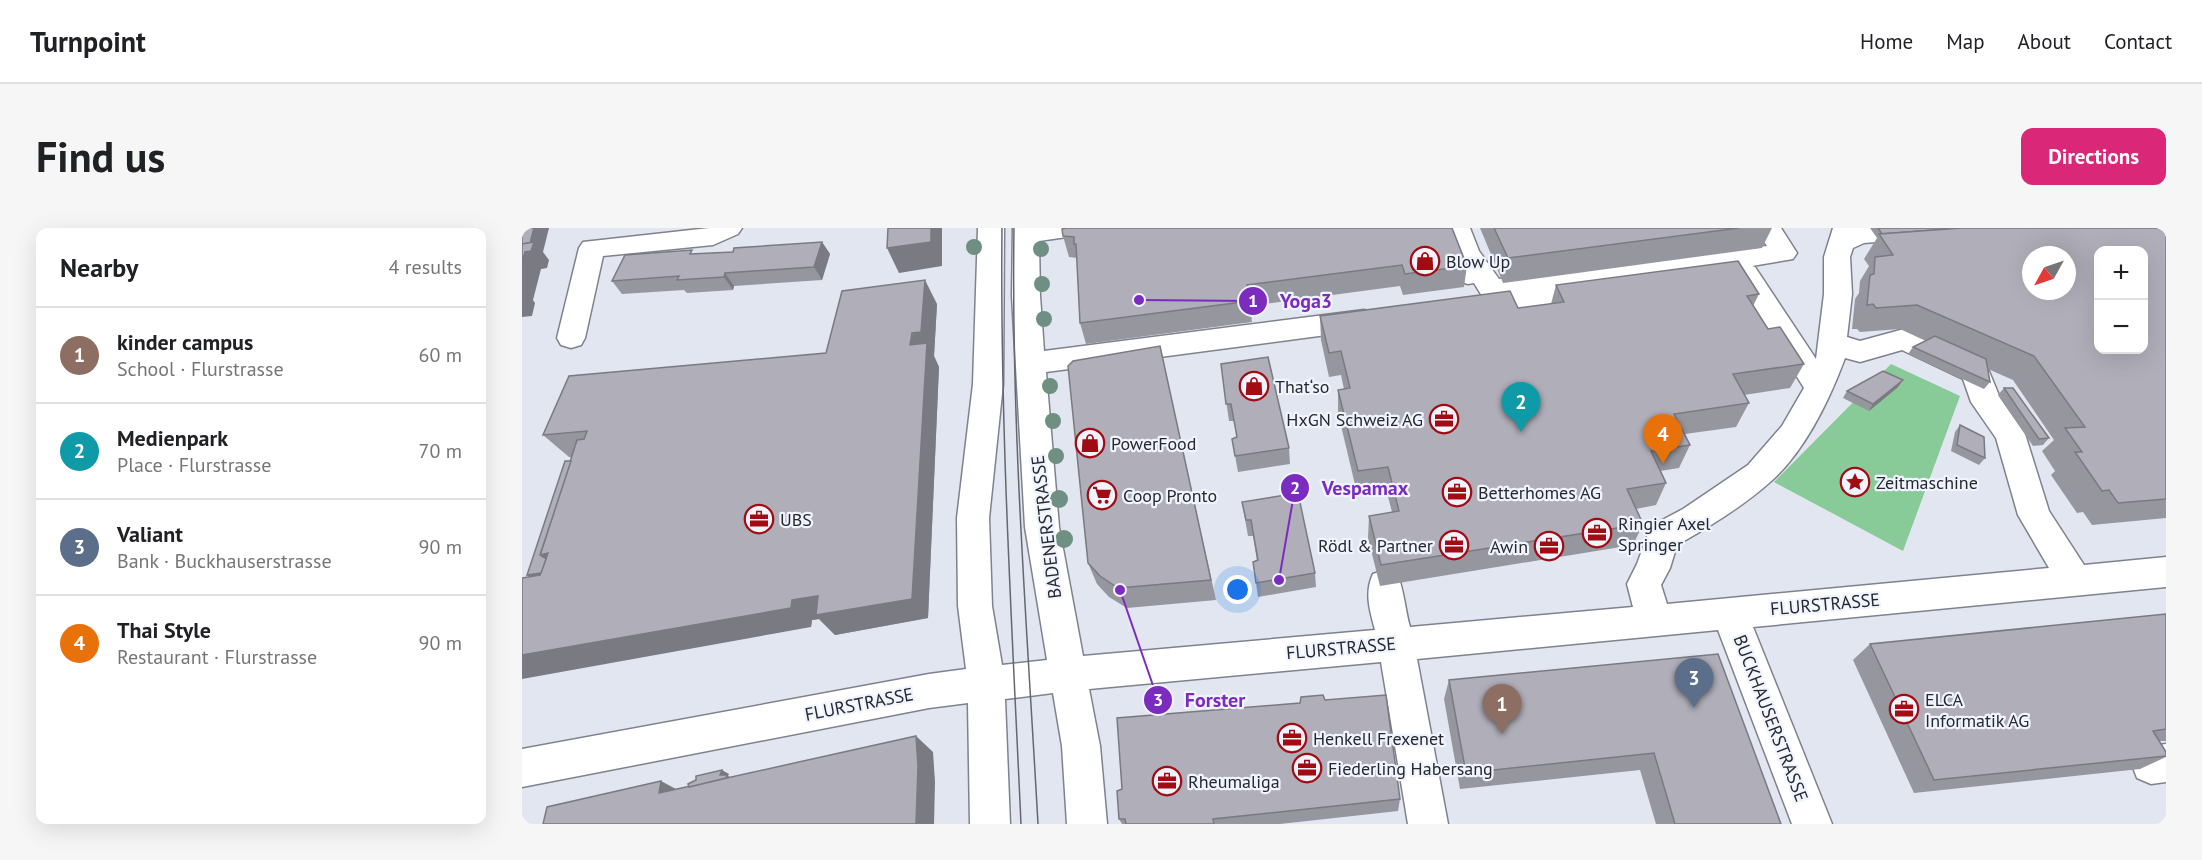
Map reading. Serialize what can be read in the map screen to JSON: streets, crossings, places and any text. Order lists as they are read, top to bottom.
{
  "streets": {
    "street": ["BADENERSTRASSE", "FLURSTRASSE", "BUCKHAUSERSTRASSE"]
  },
  "crossings": [
    ["BADENERSTRASSE", "FLURSTRASSE"],
    ["FLURSTRASSE", "BUCKHAUSERSTRASSE"]
  ],
  "places": {
    "shop": ["Blow Up", "That‘so", "PowerFood"],
    "other": ["Yoga3", "Vespamax", "Forster"],
    "office": [
      "HxGN Schweiz AG",
      "Betterhomes AG",
      "UBS",
      "Ringier Axel Springer",
      "Rödl & Partner",
      "Awin",
      "ELCA Informatik AG",
      "Henkell Frexenet",
      "Fiederling Habersang",
      "Rheumaliga"
    ],
    "place": ["Zeitmaschine"],
    "supermarket": ["Coop Pronto"]
  },
  "north": "bottom left",
  "page": {
    "header": "Turnpoint",
    "nav": [
      "Home",
      "Map",
      "About",
      "Contact"
    ],
    "buttons": "Directions",
    "title": "Find us",
    "heading": ["Nearby", "4 results"],
    "map_buttons": ["+", "−"],
    "list": [
      {
        "mark": "1",
        "name": "kinder campus",
        "note": "School · Flurstrasse",
        "value": "60 m"
      },
      {
        "mark": "2",
        "name": "Medienpark",
        "note": "Place · Flurstrasse",
        "value": "70 m"
      },
      {
        "mark": "3",
        "name": "Valiant",
        "note": "Bank · Buckhauserstrasse",
        "value": "90 m"
      },
      {
        "mark": "4",
        "name": "Thai Style",
        "note": "Restaurant · Flurstrasse",
        "value": "90 m"
      }
    ],
    "pins": [
      "2",
      "4",
      "3",
      "1"
    ]
  }
}
